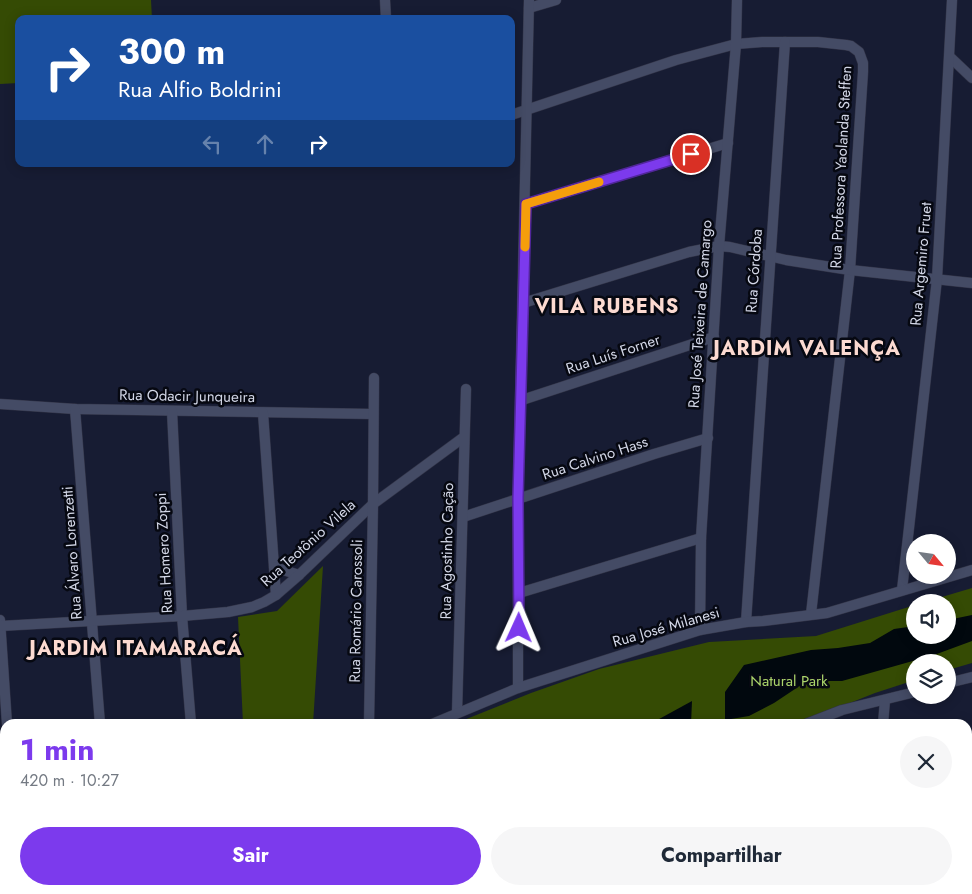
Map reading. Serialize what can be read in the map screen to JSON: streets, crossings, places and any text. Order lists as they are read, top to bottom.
{
  "streets": {
    "street": [
      "Rua Professora Yaolanda Steffen",
      "Rua Argemiro Fruet",
      "Rua Córdoba",
      "Rua José Teixeira de Camargo",
      "Rua Luís Forner",
      "Rua Odacir Junqueira",
      "Rua Calvino Hass",
      "Rua Teotônio Vilela",
      "Rua Agostinho Cação",
      "Rua Álvaro Lorenzetti",
      "Rua Homero Zoppi",
      "Rua Romário Carossoli",
      "Rua José Milanesi"
    ]
  },
  "crossings": [
    ["Rua Professora Yaolanda Steffen", "Rua Córdoba"],
    ["Rua Professora Yaolanda Steffen", "Rua José Teixeira de Camargo"],
    ["Rua Professora Yaolanda Steffen", "Rua José Milanesi"],
    ["Rua Argemiro Fruet", "Rua José Milanesi"],
    ["Rua Córdoba", "Rua José Milanesi"],
    ["Rua José Teixeira de Camargo", "Rua Luís Forner"],
    ["Rua José Teixeira de Camargo", "Rua Calvino Hass"],
    ["Rua José Teixeira de Camargo", "Rua José Milanesi"],
    ["Rua Odacir Junqueira", "Rua Álvaro Lorenzetti"],
    ["Rua Odacir Junqueira", "Rua Homero Zoppi"],
    ["Rua Odacir Junqueira", "Rua Romário Carossoli"],
    ["Rua Calvino Hass", "Rua Agostinho Cação"],
    ["Rua Teotônio Vilela", "Rua Agostinho Cação"],
    ["Rua Teotônio Vilela", "Rua Álvaro Lorenzetti"],
    ["Rua Teotônio Vilela", "Rua Homero Zoppi"],
    ["Rua Teotônio Vilela", "Rua Romário Carossoli"],
    ["Rua Agostinho Cação", "Rua José Milanesi"]
  ],
  "districts": ["VILA RUBENS", "JARDIM VALENÇA", "JARDIM ITAMARACÁ"],
  "parks": ["Natural Park"],
  "north": "bottom right",
  "page": {
    "turn": ["300 m", "Rua Alfio Boldrini"],
    "heading": ["1 min", "420 m · 10:27"],
    "buttons": ["Sair", "Compartilhar"]
  }
}
